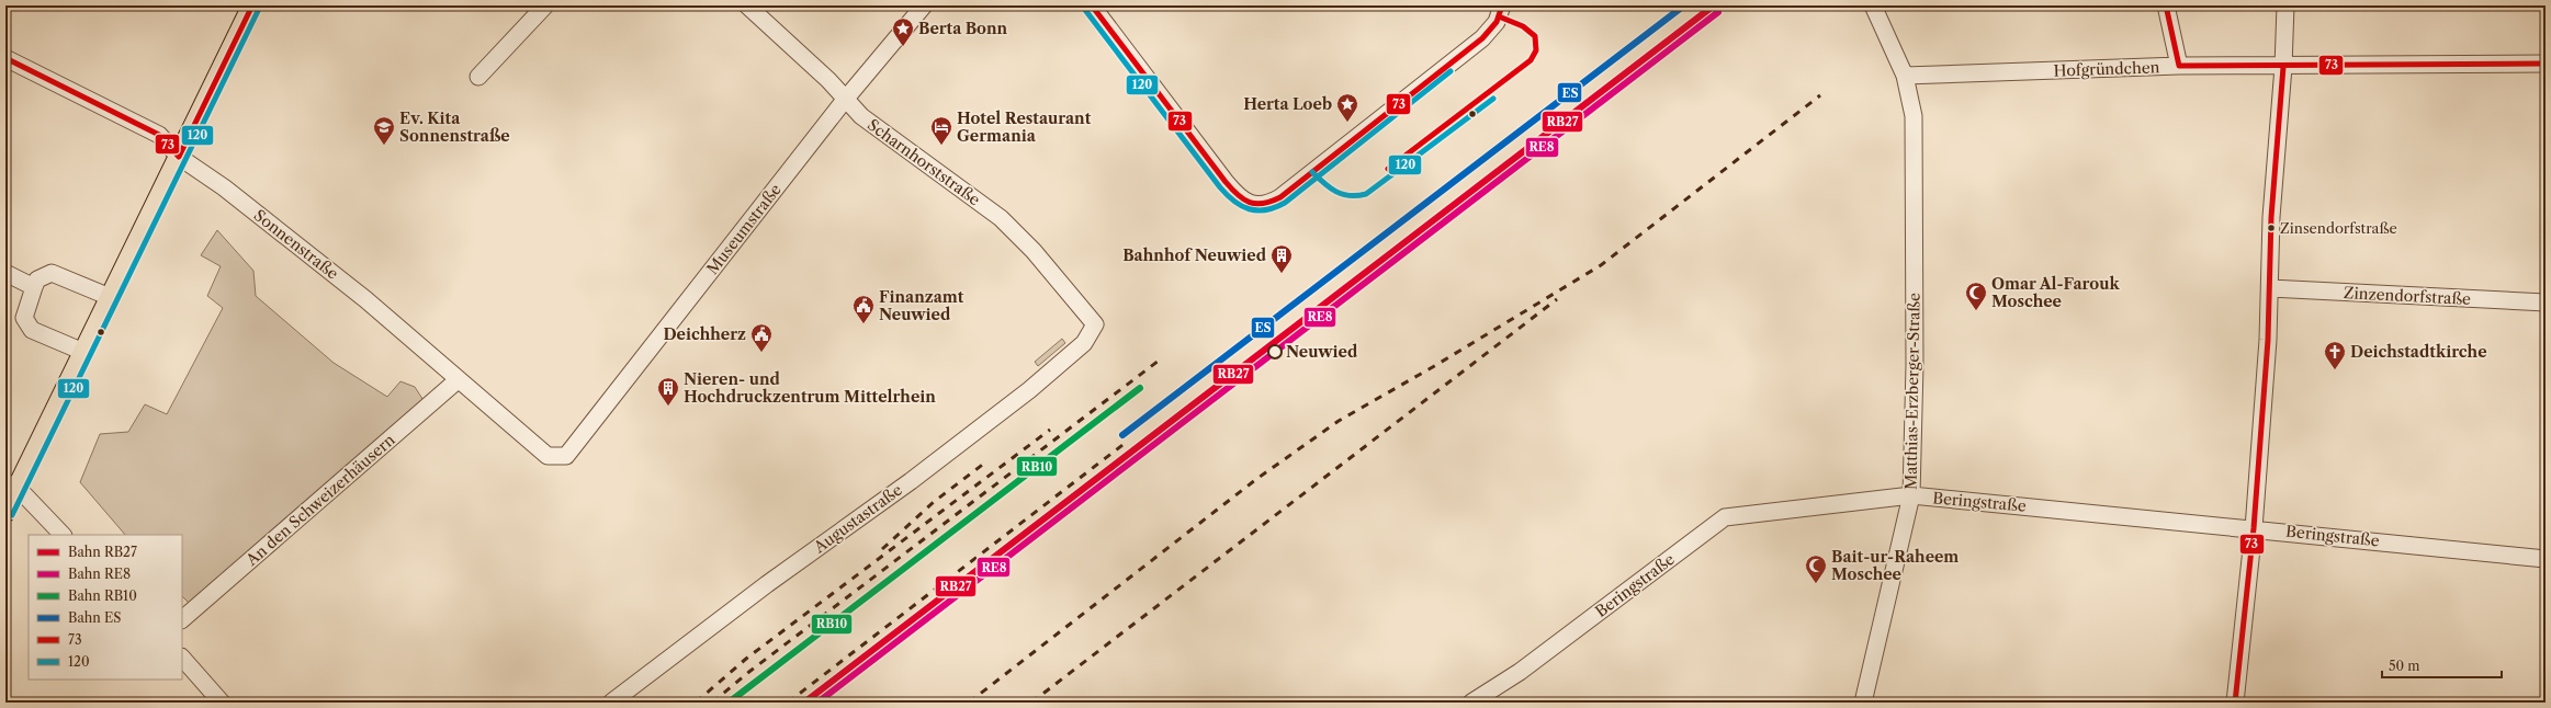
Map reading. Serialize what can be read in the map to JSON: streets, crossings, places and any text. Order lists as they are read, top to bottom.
{
  "streets": {
    "street": [
      "Hofgründchen",
      "Scharnhorststraße",
      "Museumstraße",
      "Sonnenstraße",
      "Zinzendorfstraße",
      "Matthias-Erzberger-Straße",
      "An den Schweizerhäusern",
      "Beringstraße",
      "Augustastraße"
    ]
  },
  "crossings": [
    ["Hofgründchen", "Matthias-Erzberger-Straße"],
    ["Scharnhorststraße", "Museumstraße"],
    ["Scharnhorststraße", "Augustastraße"],
    ["Museumstraße", "Sonnenstraße"],
    ["Sonnenstraße", "An den Schweizerhäusern"],
    ["Matthias-Erzberger-Straße", "Beringstraße"]
  ],
  "places": {
    "place": ["Berta Bonn", "Herta Loeb"],
    "school or university": ["Ev. Kita Sonnenstraße"],
    "hotel": ["Hotel Restaurant Germania"],
    "other": ["Zinsendorfstraße", "Neuwied"],
    "building": ["Bahnhof Neuwied", "Nieren- und Hochdruckzentrum Mittelrhein"],
    "mosque": ["Omar Al-Farouk Moschee", "Bait-ur-Raheem Moschee"],
    "public building": ["Finanzamt Neuwied", "Deichherz"],
    "church": ["Deichstadtkirche"]
  },
  "lines": [
    "rail line RB27",
    "rail line ES",
    "transit line 73",
    "transit line 120",
    "rail line RE8",
    "rail line RB10"
  ],
  "legend": [
    "Bahn RB27",
    "Bahn RE8",
    "Bahn RB10",
    "Bahn ES",
    "73",
    "120"
  ],
  "scale_bar": "50 m"
}
